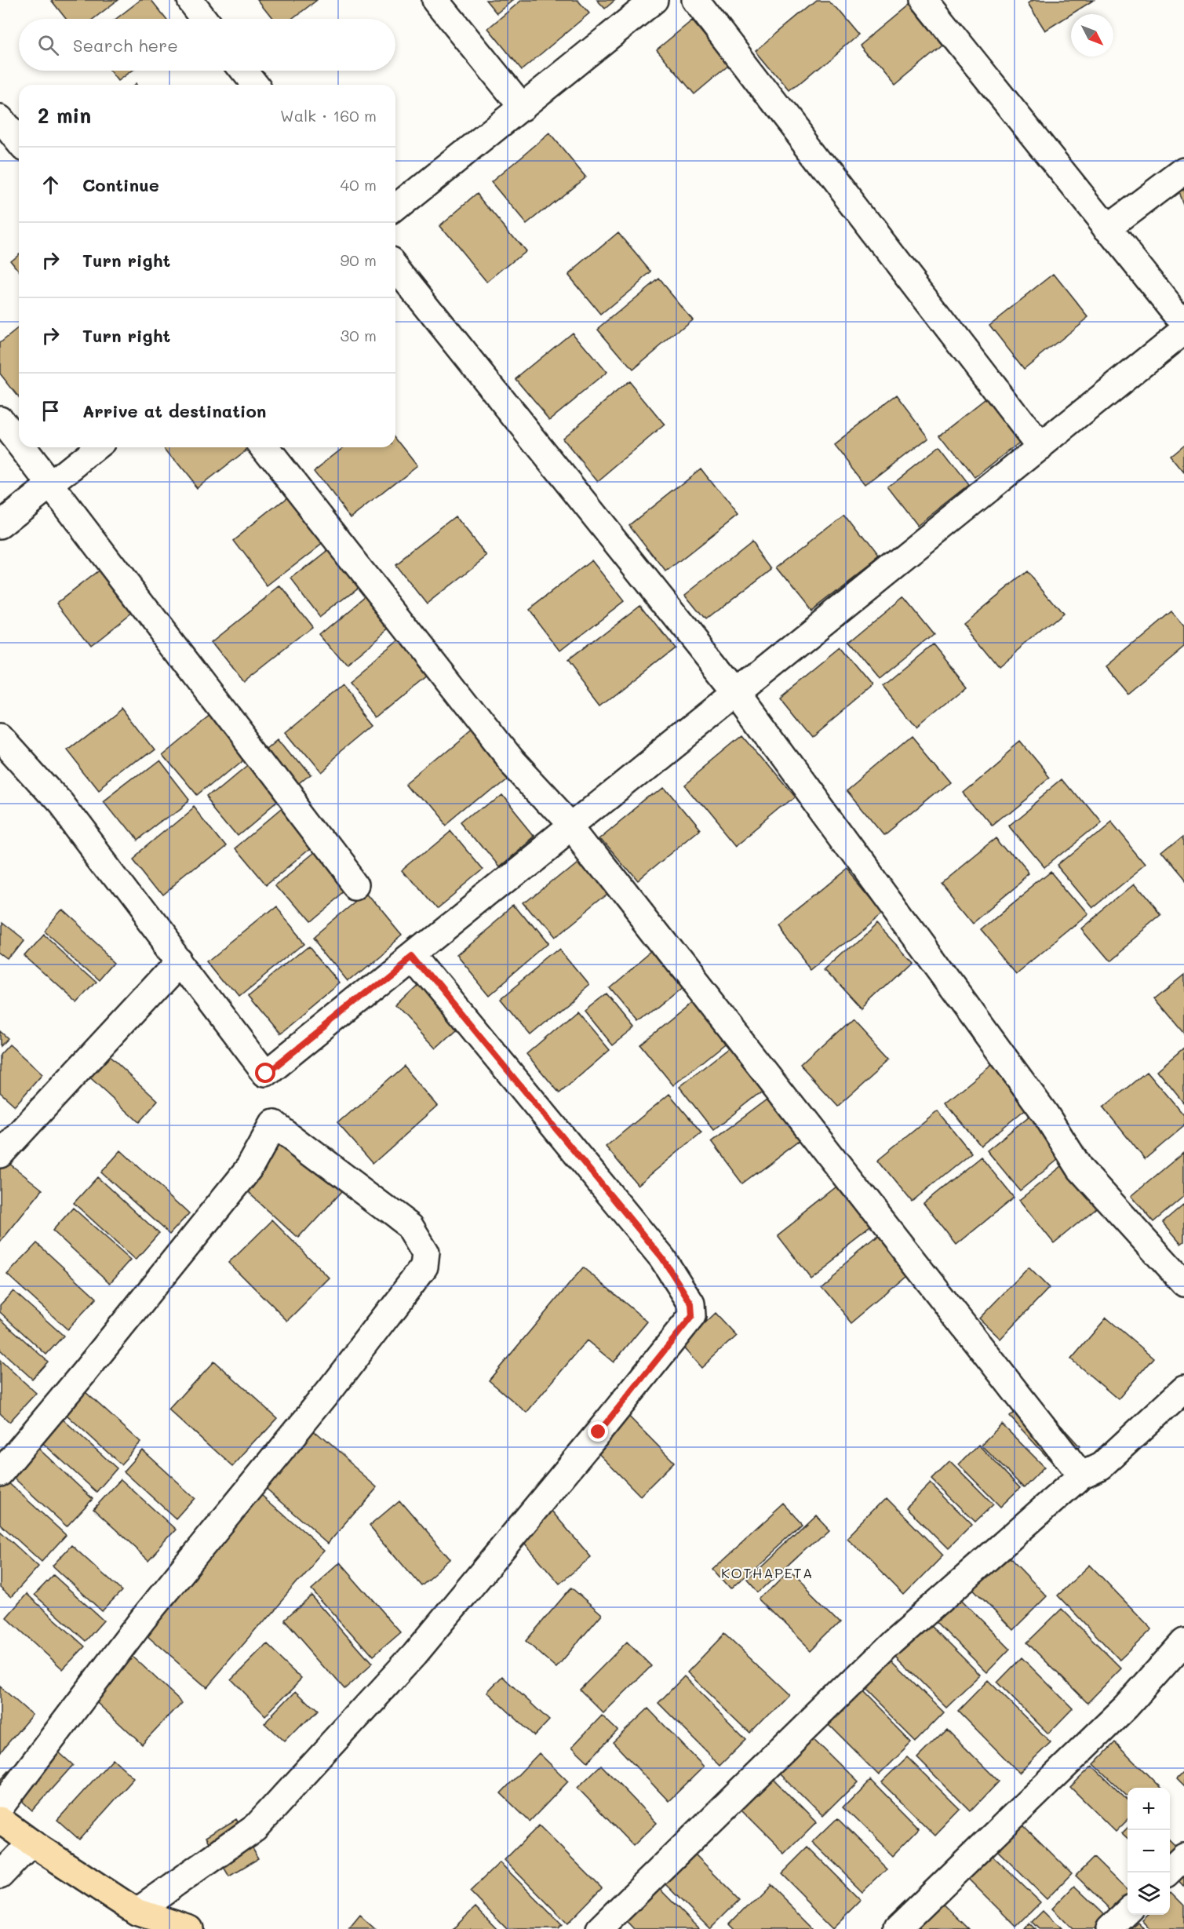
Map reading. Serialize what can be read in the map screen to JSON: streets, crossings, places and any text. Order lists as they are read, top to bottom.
{
  "districts": ["KOTHAPETA"],
  "north": "bottom right",
  "page": {
    "search": "Search here",
    "heading": ["2 min", "Walk · 160 m"],
    "list": [
      ["Continue", "40 m"],
      ["Turn right", "90 m"],
      ["Turn right", "30 m"],
      "Arrive at destination"
    ],
    "map_buttons": ["+", "−"]
  }
}
